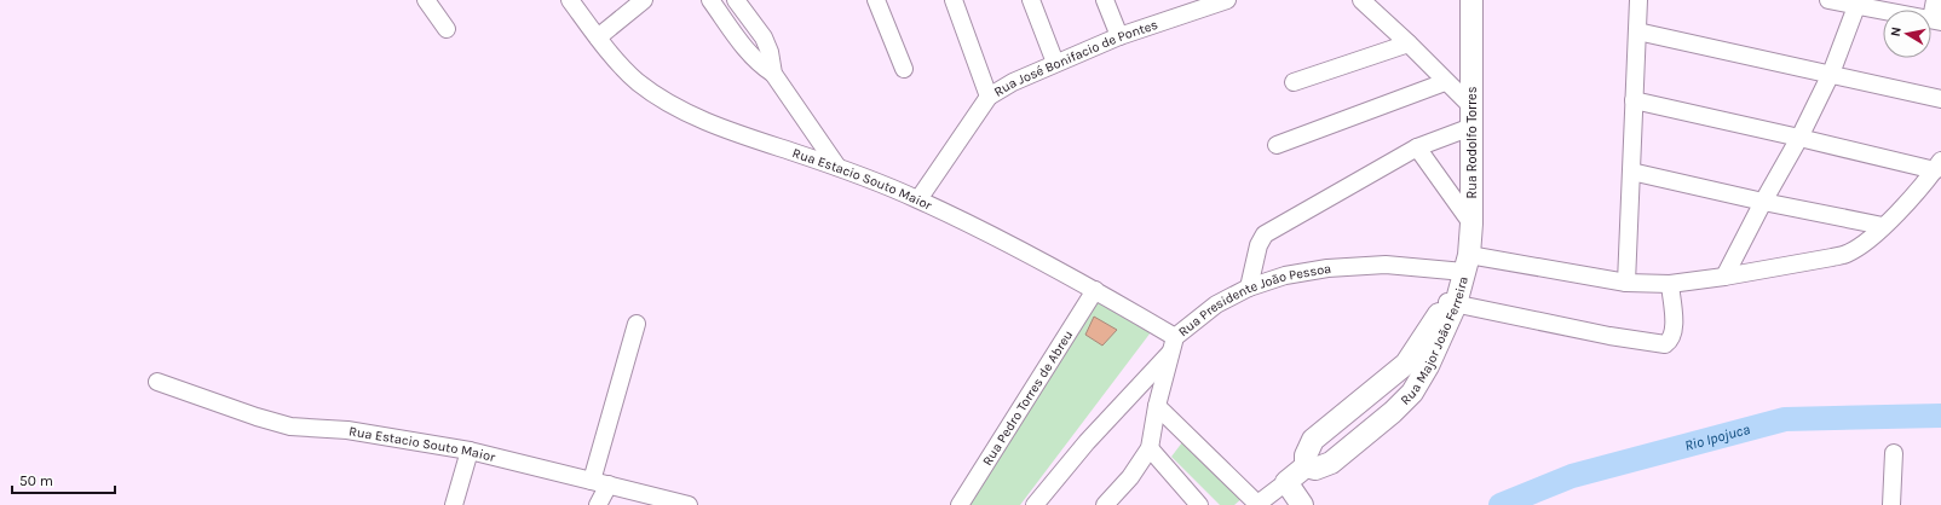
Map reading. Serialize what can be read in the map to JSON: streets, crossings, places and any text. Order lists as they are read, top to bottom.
{
  "streets": {
    "main road": ["Rua Rodolfo Torres", "Rua Major João Ferreira"],
    "street": [
      "Rua José Bonifacio de Pontes",
      "Rua Estacio Souto Maior",
      "Rua Presidente João Pessoa",
      "Rua Pedro Torres de Abreu"
    ]
  },
  "crossings": [
    ["Rua José Bonifacio de Pontes", "Rua Estacio Souto Maior"],
    ["Rua Rodolfo Torres", "Rua Presidente João Pessoa"],
    ["Rua Rodolfo Torres", "Rua Major João Ferreira"],
    ["Rua Estacio Souto Maior", "Rua Presidente João Pessoa"],
    ["Rua Estacio Souto Maior", "Rua Pedro Torres de Abreu"],
    ["Rua Presidente João Pessoa", "Rua Major João Ferreira"]
  ],
  "water": ["Rio Ipojuca"],
  "scale_bar": "50 m",
  "north": "left"
}
